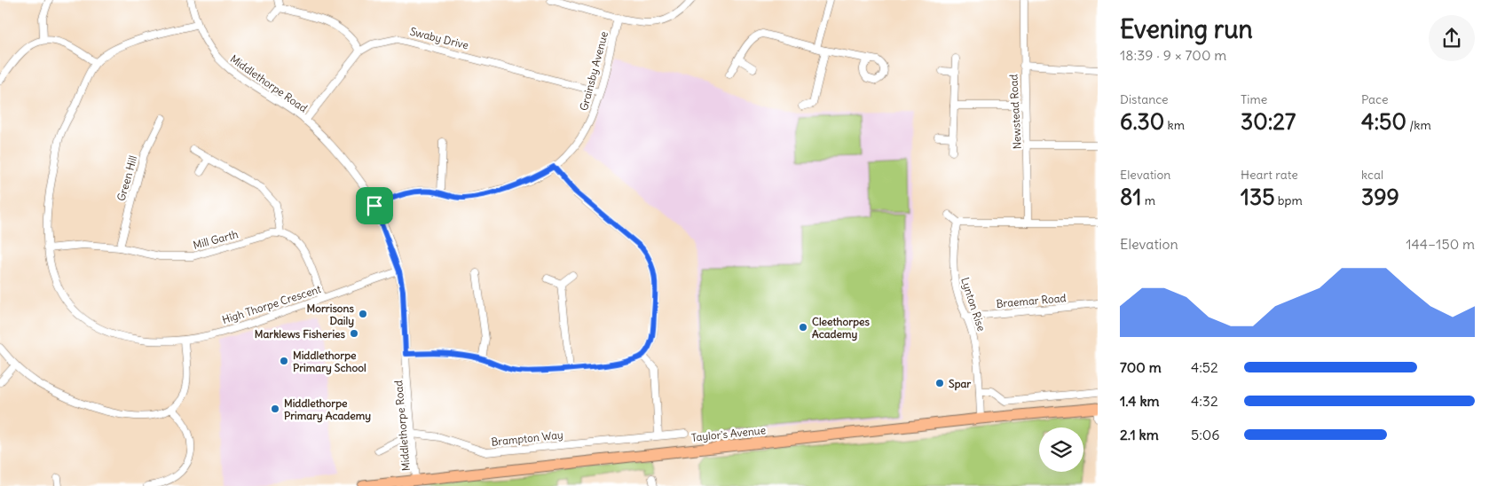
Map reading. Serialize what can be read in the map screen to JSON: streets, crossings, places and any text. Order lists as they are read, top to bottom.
{
  "streets": {
    "main road": ["Taylor's Avenue"],
    "street": [
      "Swaby Drive",
      "Grainsby Avenue",
      "Middlethorpe Road",
      "Newstead Road",
      "Green Hill",
      "Mill Garth",
      "Braemar Road",
      "High Thorpe Crescent",
      "Lynton Rise",
      "Brampton Way"
    ]
  },
  "crossings": [
    ["Swaby Drive", "Grainsby Avenue"],
    ["Swaby Drive", "Middlethorpe Road"],
    ["Grainsby Avenue", "Middlethorpe Road"],
    ["Middlethorpe Road", "High Thorpe Crescent"],
    ["Middlethorpe Road", "Taylor's Avenue"],
    ["Middlethorpe Road", "Brampton Way"],
    ["Green Hill", "Mill Garth"],
    ["Mill Garth", "High Thorpe Crescent"],
    ["Braemar Road", "Lynton Rise"],
    ["Lynton Rise", "Taylor's Avenue"]
  ],
  "places": [
    "Morrisons Daily",
    "Cleethorpes Academy",
    "Marklews Fisheries",
    "Middlethorpe Primary School",
    "Spar",
    "Middlethorpe Primary Academy"
  ],
  "page": {
    "heading": ["Evening run", "18:39 · 9 × 700 m"],
    "stats": [
      ["Distance", "6.30 km"],
      ["Time", "30:27"],
      ["Pace", "4:50 /km"],
      ["Elevation", "81 m"],
      ["Heart rate", "135 bpm"],
      ["kcal", "399"]
    ],
    "chart": ["Elevation", "144–150 m"],
    "list": [
      {
        "name": "700 m",
        "note": "4:52"
      },
      {
        "name": "1.4 km",
        "note": "4:32"
      },
      {
        "name": "2.1 km",
        "note": "5:06"
      }
    ]
  }
}
